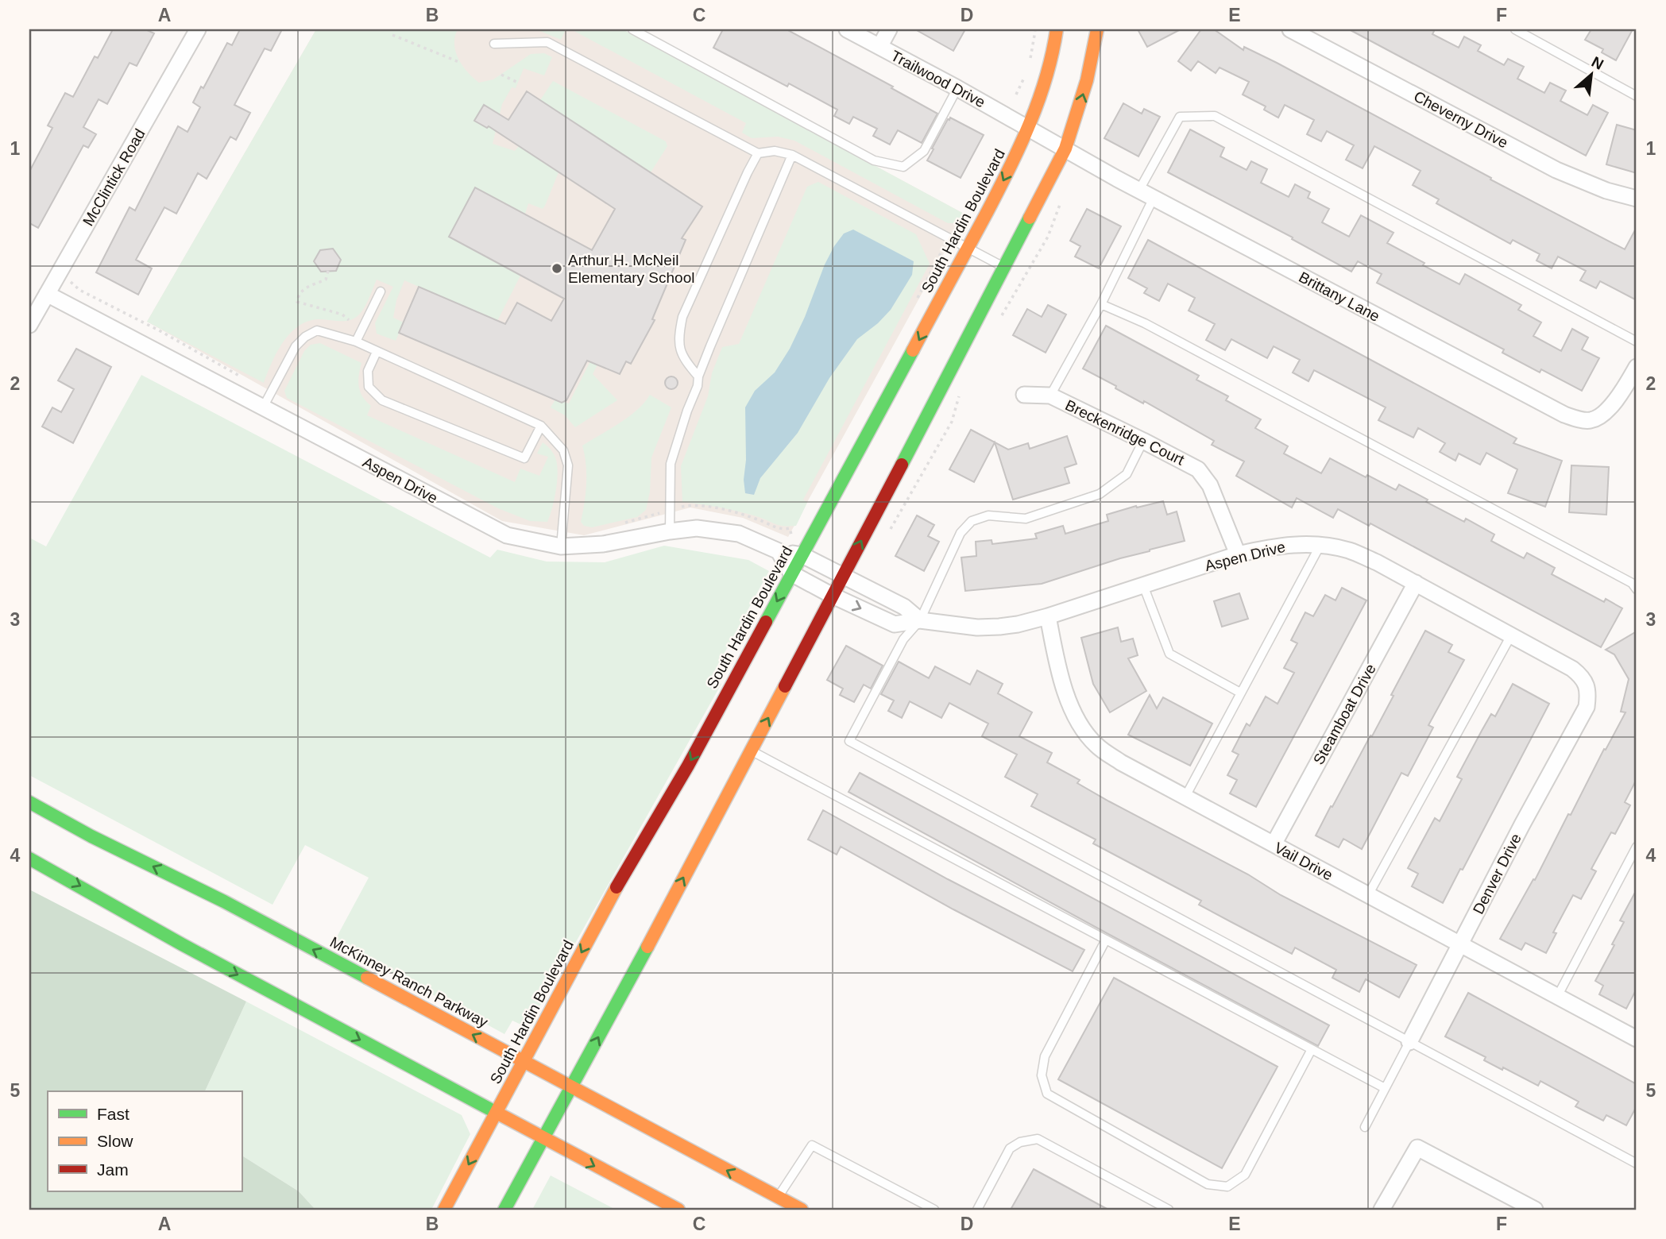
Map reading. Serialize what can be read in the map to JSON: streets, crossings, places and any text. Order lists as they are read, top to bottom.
{
  "streets": {
    "main road": ["South Hardin Boulevard", "McKinney Ranch Parkway"],
    "street": [
      "Trailwood Drive",
      "Cheverny Drive",
      "McClintick Road",
      "Brittany Lane",
      "Breckenridge Court",
      "Aspen Drive",
      "Steamboat Drive",
      "Vail Drive",
      "Denver Drive"
    ]
  },
  "crossings": [
    ["Trailwood Drive", "South Hardin Boulevard"],
    ["Trailwood Drive", "Brittany Lane"],
    ["McClintick Road", "Aspen Drive"],
    ["South Hardin Boulevard", "Brittany Lane"],
    ["South Hardin Boulevard", "Aspen Drive"],
    ["South Hardin Boulevard", "McKinney Ranch Parkway"],
    ["Breckenridge Court", "Aspen Drive"],
    ["Aspen Drive", "Steamboat Drive"],
    ["Aspen Drive", "Vail Drive"],
    ["Aspen Drive", "Denver Drive"],
    ["Steamboat Drive", "Vail Drive"],
    ["Vail Drive", "Denver Drive"]
  ],
  "places": ["Arthur H. McNeil Elementary School"],
  "legend": ["Fast", "Slow", "Jam"],
  "north": "top right",
  "grid": {
    "columns": [
      "A",
      "B",
      "C",
      "D",
      "E",
      "F"
    ],
    "rows": [
      "1",
      "2",
      "3",
      "4",
      "5"
    ]
  }
}
